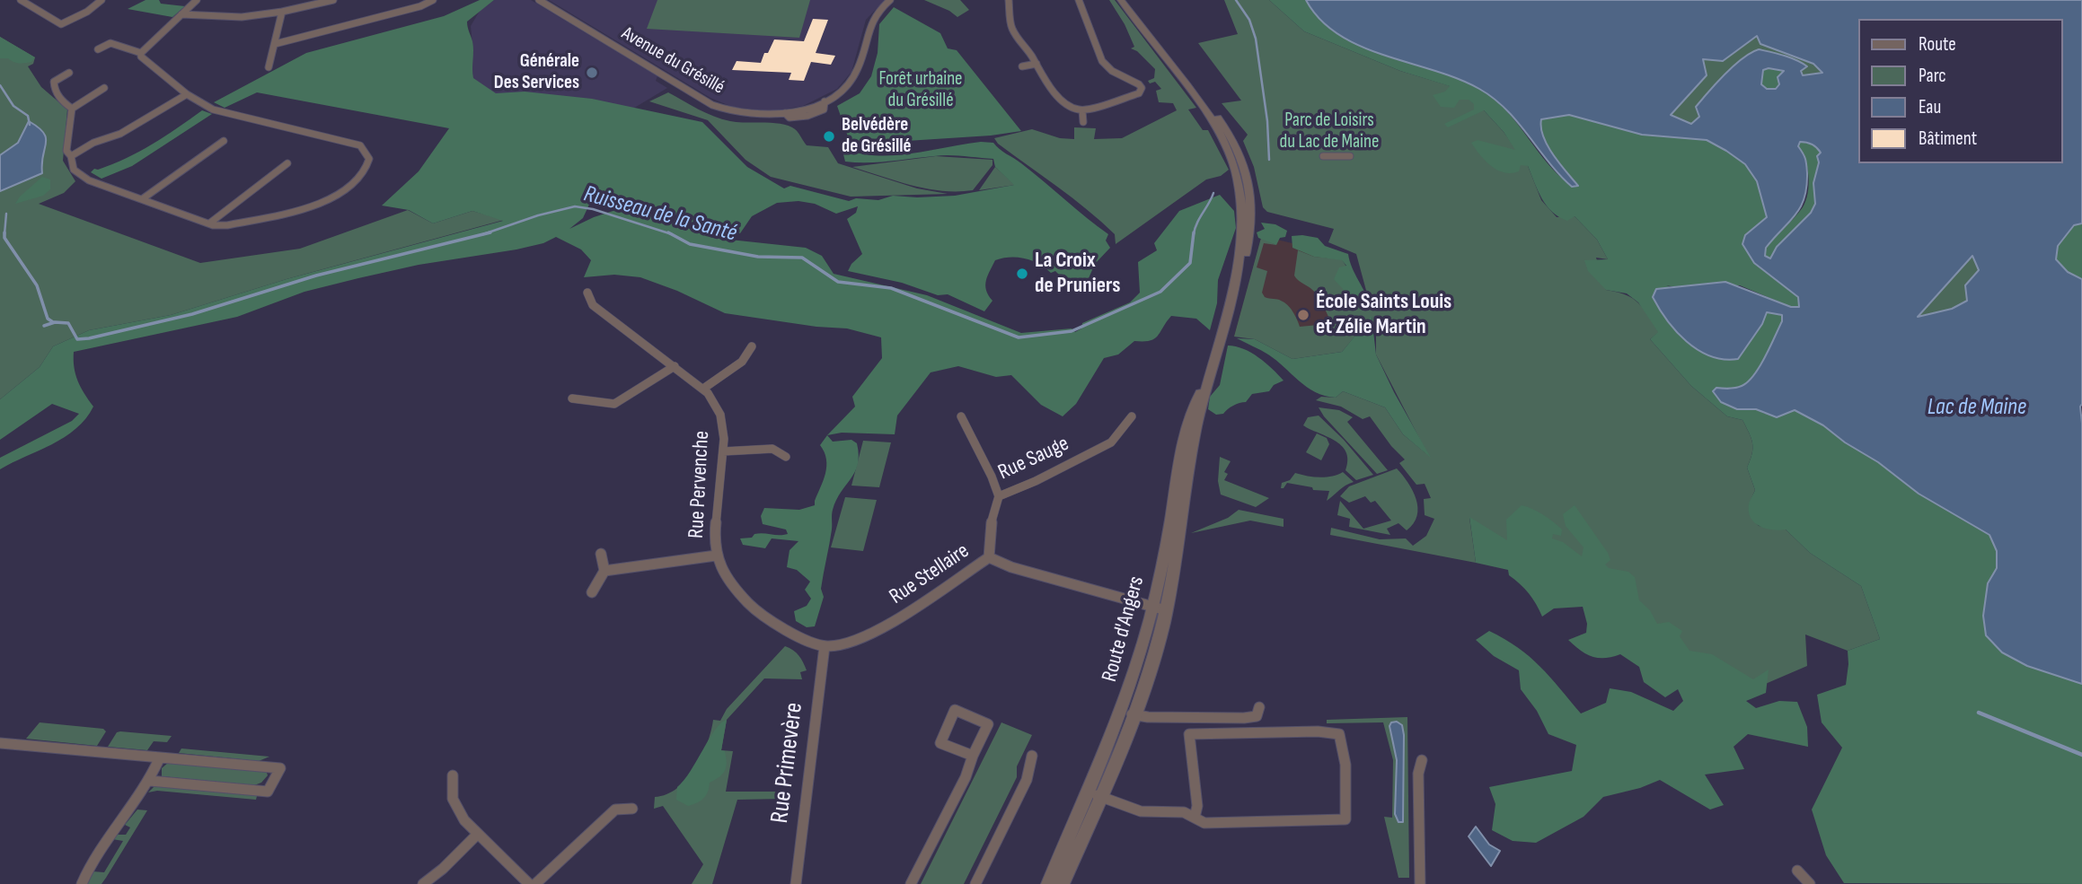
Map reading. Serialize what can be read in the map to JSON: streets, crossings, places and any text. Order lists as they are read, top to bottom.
{
  "streets": {
    "street": [
      "Avenue du Grésillé",
      "Rue Sauge",
      "Rue Pervenche",
      "Rue Stellaire",
      "Route d'Angers",
      "Rue Primevère"
    ]
  },
  "crossings": [
    ["Rue Sauge", "Rue Stellaire"],
    ["Rue Pervenche", "Rue Stellaire"],
    ["Rue Pervenche", "Rue Primevère"],
    ["Rue Stellaire", "Route d'Angers"],
    ["Rue Stellaire", "Rue Primevère"]
  ],
  "water": ["Ruisseau de la Santé", "Lac de Maine"],
  "parks": ["Forêt urbaine du Grésillé", "Parc de Loisirs du Lac de Maine"],
  "places": [
    "Générale Des Services",
    "Belvédère de Grésillé",
    "La Croix de Pruniers",
    "École Saints Louis et Zélie Martin"
  ],
  "legend": [
    "Route",
    "Parc",
    "Eau",
    "Bâtiment"
  ]
}
